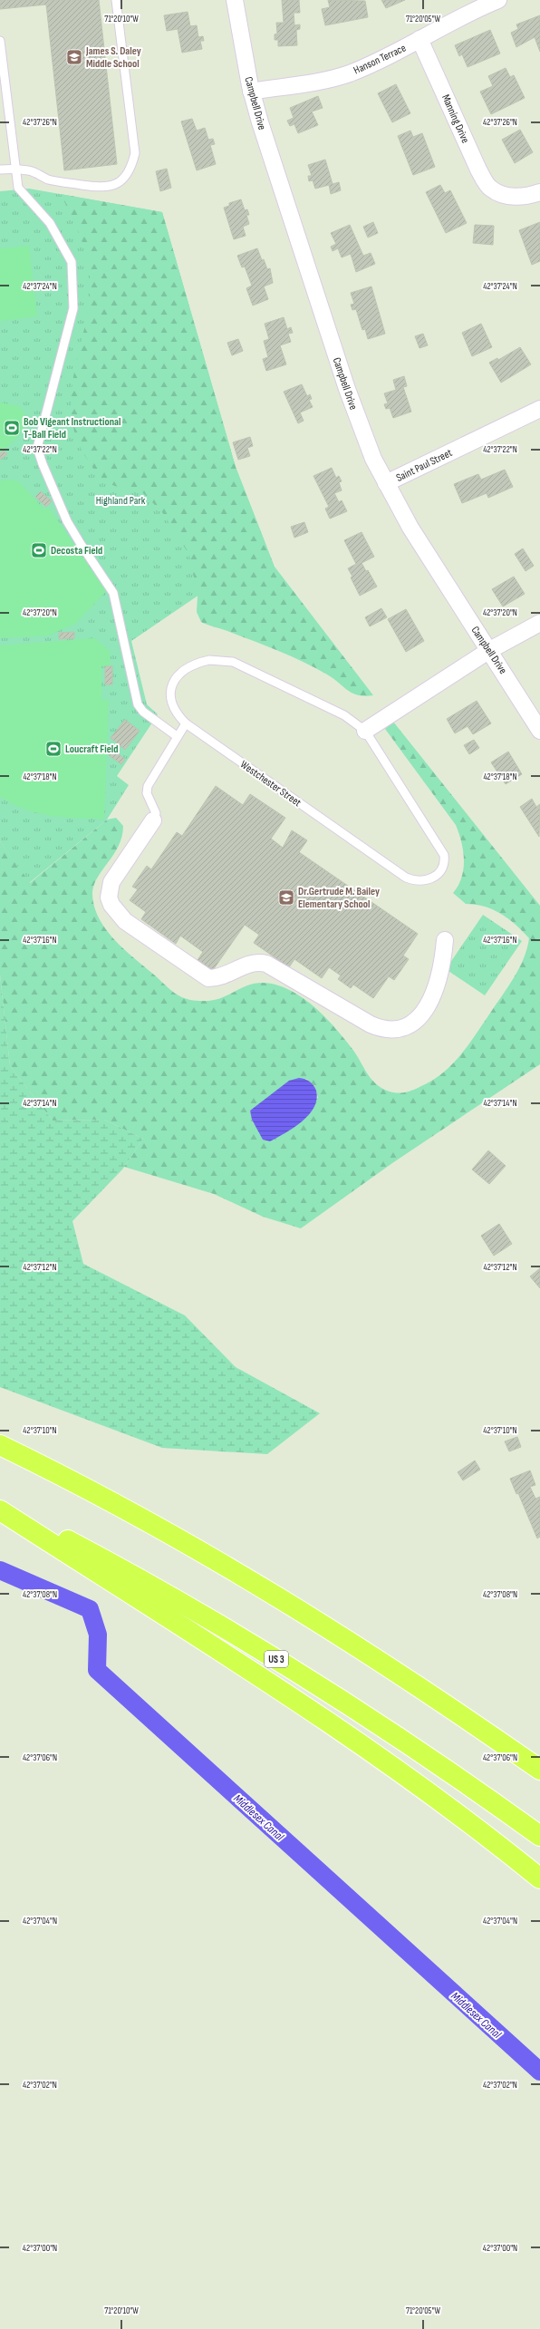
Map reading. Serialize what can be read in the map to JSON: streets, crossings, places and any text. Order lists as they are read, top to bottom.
{
  "streets": {
    "highway": ["US 3"],
    "street": [
      "Hanson Terrace",
      "Campbell Drive",
      "Manning Drive",
      "Saint Paul Street"
    ],
    "lane": ["Westchester Street"]
  },
  "crossings": [
    ["Hanson Terrace", "Campbell Drive"],
    ["Hanson Terrace", "Manning Drive"],
    ["Campbell Drive", "Saint Paul Street"]
  ],
  "water": ["Middlesex Canal"],
  "parks": ["Highland Park"],
  "places": {
    "school or university": ["James S. Daley Middle School", "Dr.Gertrude M. Bailey Elementary School"],
    "sports": ["Bob Vigeant Instructional T-Ball Field", "Decosta Field", "Loucraft Field"]
  },
  "coordinates": [
    "71°20'10\"W",
    "71°20'05\"W",
    "42°37'26\"N",
    "42°37'24\"N",
    "42°37'22\"N",
    "42°37'20\"N",
    "42°37'18\"N",
    "42°37'16\"N",
    "42°37'14\"N",
    "42°37'12\"N",
    "42°37'10\"N",
    "42°37'08\"N",
    "42°37'06\"N",
    "42°37'04\"N",
    "42°37'02\"N",
    "42°37'00\"N"
  ]
}
